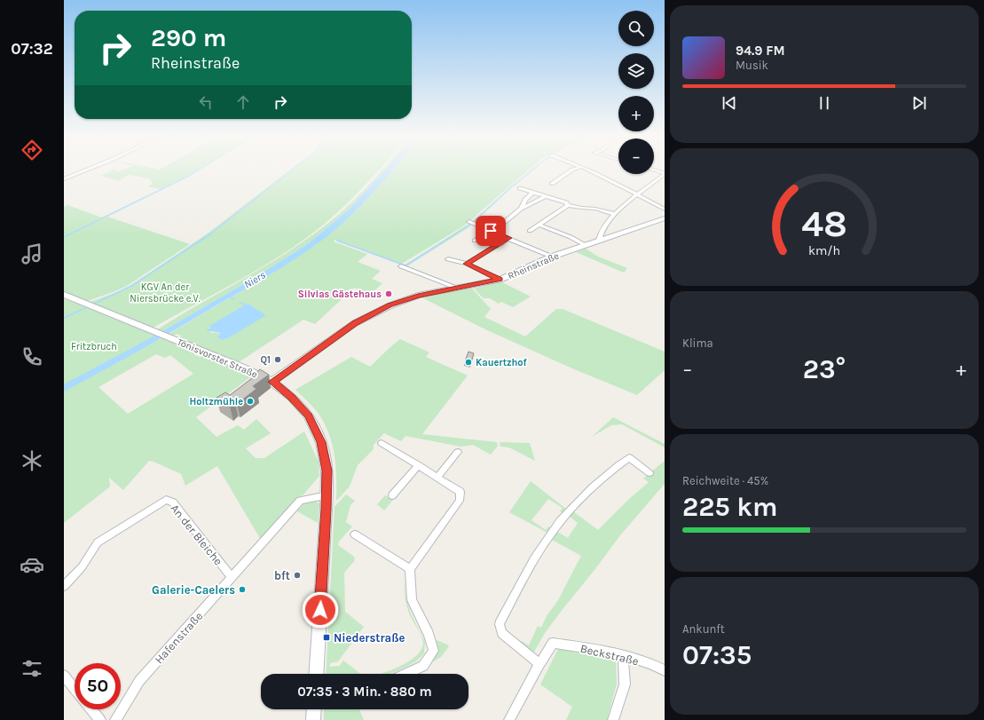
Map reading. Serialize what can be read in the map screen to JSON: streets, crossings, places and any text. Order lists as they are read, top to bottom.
{
  "streets": {
    "street": [
      "Rheinstraße",
      "Tönisvorster Straße",
      "An der Bleiche",
      "Hafenstraße",
      "Beckstraße"
    ]
  },
  "crossings": [
    ["Rheinstraße", "Tönisvorster Straße"],
    ["Tönisvorster Straße", "Hafenstraße"],
    ["An der Bleiche", "Hafenstraße"]
  ],
  "water": ["Niers"],
  "parks": ["KGV An der Niersbrücke e.V.", "Fritzbruch"],
  "places": {
    "other": [
      "Silvias Gästehaus",
      "Q1",
      "Kauertzhof",
      "Holtzmühle",
      "bft",
      "Galerie-Caelers"
    ],
    "transit": ["Niederstraße"]
  },
  "page": {
    "tabs": "07:32",
    "map_buttons": ["+", "−"],
    "turn": ["290 m", "Rheinstraße"],
    "song": ["94.9 FM", "Musik"],
    "tile": [
      "Klima",
      ["Reichweite · 45%", "225 km"],
      ["Ankunft", "07:35"]
    ],
    "heat": ["−", "23°", "+"],
    "limit": "50",
    "trip": "07:35 · 3 Min. · 880 m",
    "gauge": ["48", "km/h"]
  }
}
